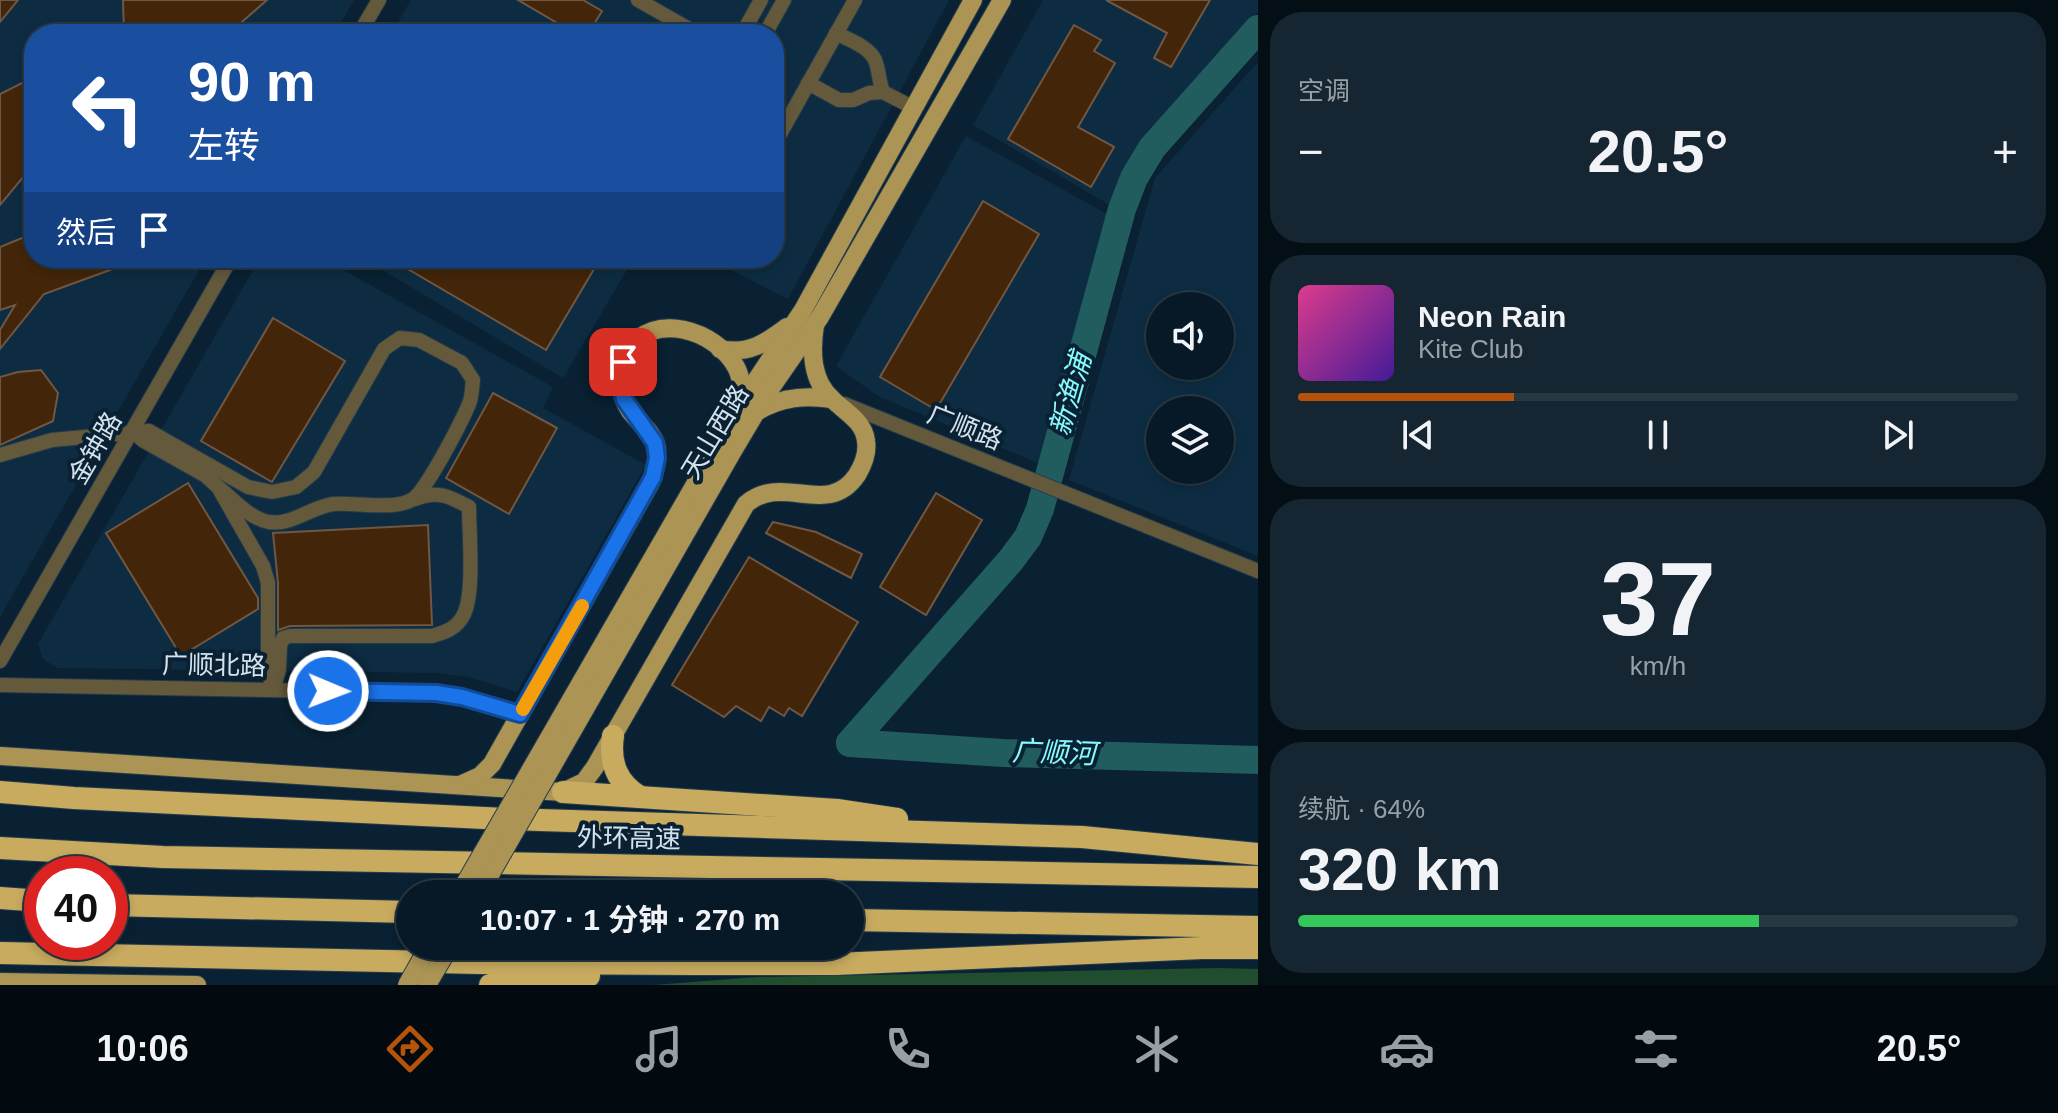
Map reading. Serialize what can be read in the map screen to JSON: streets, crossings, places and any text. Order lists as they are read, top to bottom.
{
  "streets": {
    "highway": ["外环高速"],
    "main road": ["天山西路"],
    "street": ["广顺路", "金钟路", "广顺北路"]
  },
  "water": ["新渔浦", "广顺河"],
  "page": {
    "tile": [
      "空调",
      ["37", "km/h"],
      ["续航 · 64%", "320 km"]
    ],
    "turn": ["90 m", "左转"],
    "heat": ["−", "20.5°", "+"],
    "then": "然后",
    "song": ["Neon Rain", "Kite Club"],
    "limit": "40",
    "trip": "10:07 · 1 分钟 · 270 m",
    "tabs": ["10:06", "20.5°"]
  }
}
